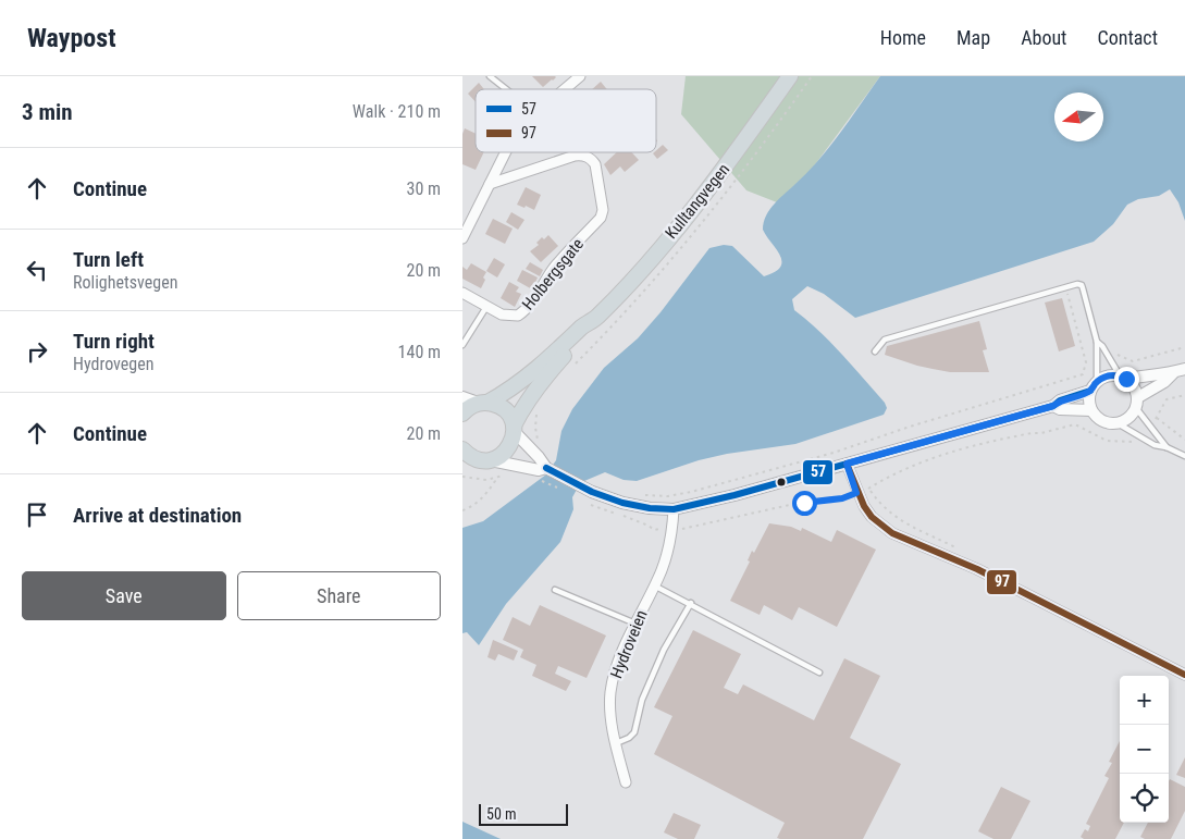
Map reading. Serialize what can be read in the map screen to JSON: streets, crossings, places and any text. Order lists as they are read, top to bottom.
{
  "streets": {
    "highway": ["Kulltangvegen"],
    "street": ["Holbergsgate", "Hydroveien"]
  },
  "lines": ["transit line 57", "transit line 97"],
  "legend": ["57", "97"],
  "scale_bar": "50 m",
  "north": "left",
  "page": {
    "header": "Waypost",
    "nav": [
      "Home",
      "Map",
      "About",
      "Contact"
    ],
    "heading": ["3 min", "Walk · 210 m"],
    "list": [
      ["Continue", "30 m"],
      ["Turn left", "Rolighetsvegen", "20 m"],
      ["Turn right", "Hydrovegen", "140 m"],
      ["Continue", "20 m"],
      "Arrive at destination"
    ],
    "buttons": ["Save", "Share"],
    "map_buttons": ["+", "−"],
    "scale": "50 m"
  }
}
